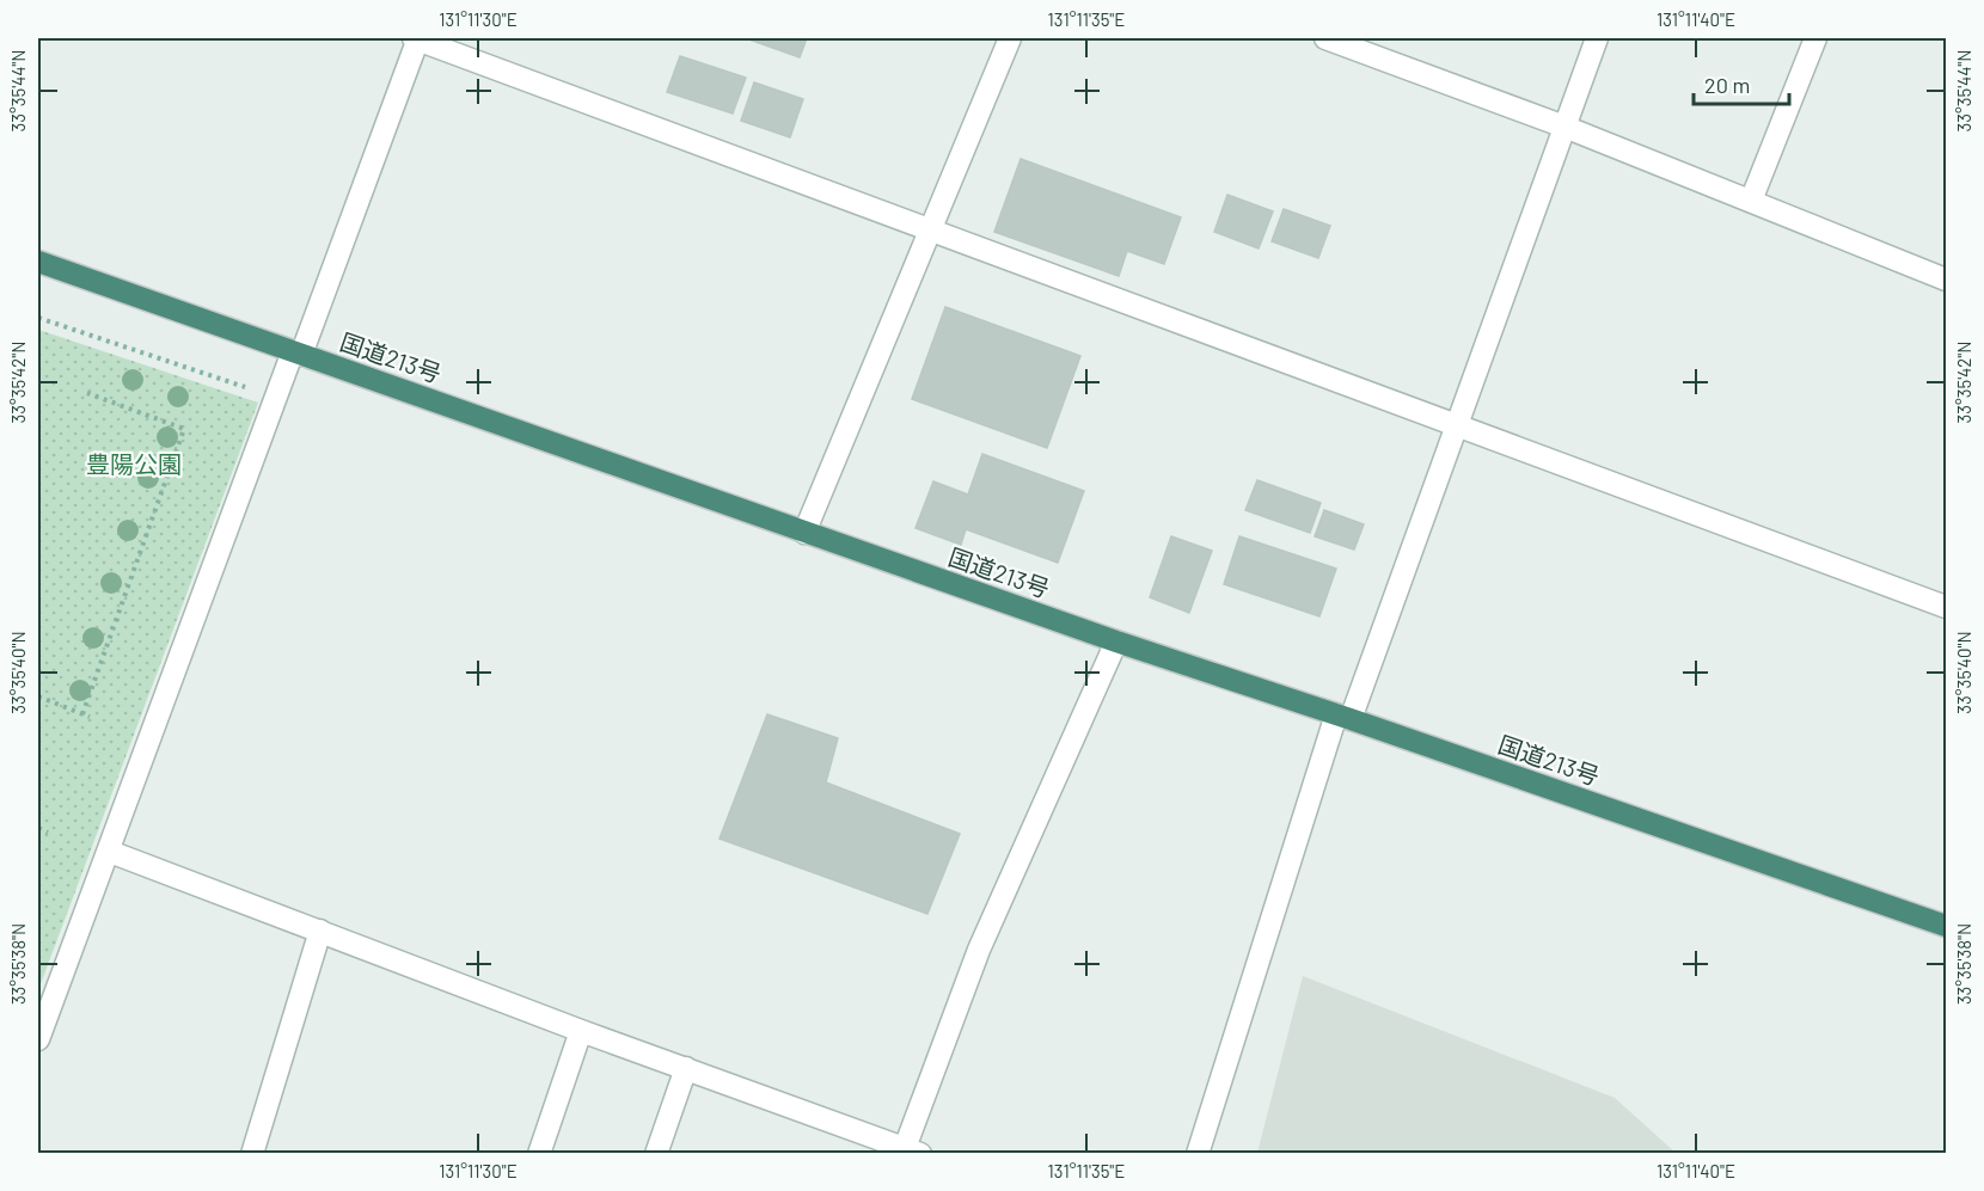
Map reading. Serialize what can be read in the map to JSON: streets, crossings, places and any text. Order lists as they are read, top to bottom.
{
  "streets": {
    "highway": ["国道213号"]
  },
  "parks": ["豊陽公園"],
  "scale_bar": "20 m",
  "coordinates": [
    "131°11'30\"E",
    "131°11'35\"E",
    "131°11'40\"E",
    "33°35'44\"N",
    "33°35'42\"N",
    "33°35'40\"N",
    "33°35'38\"N"
  ]
}
